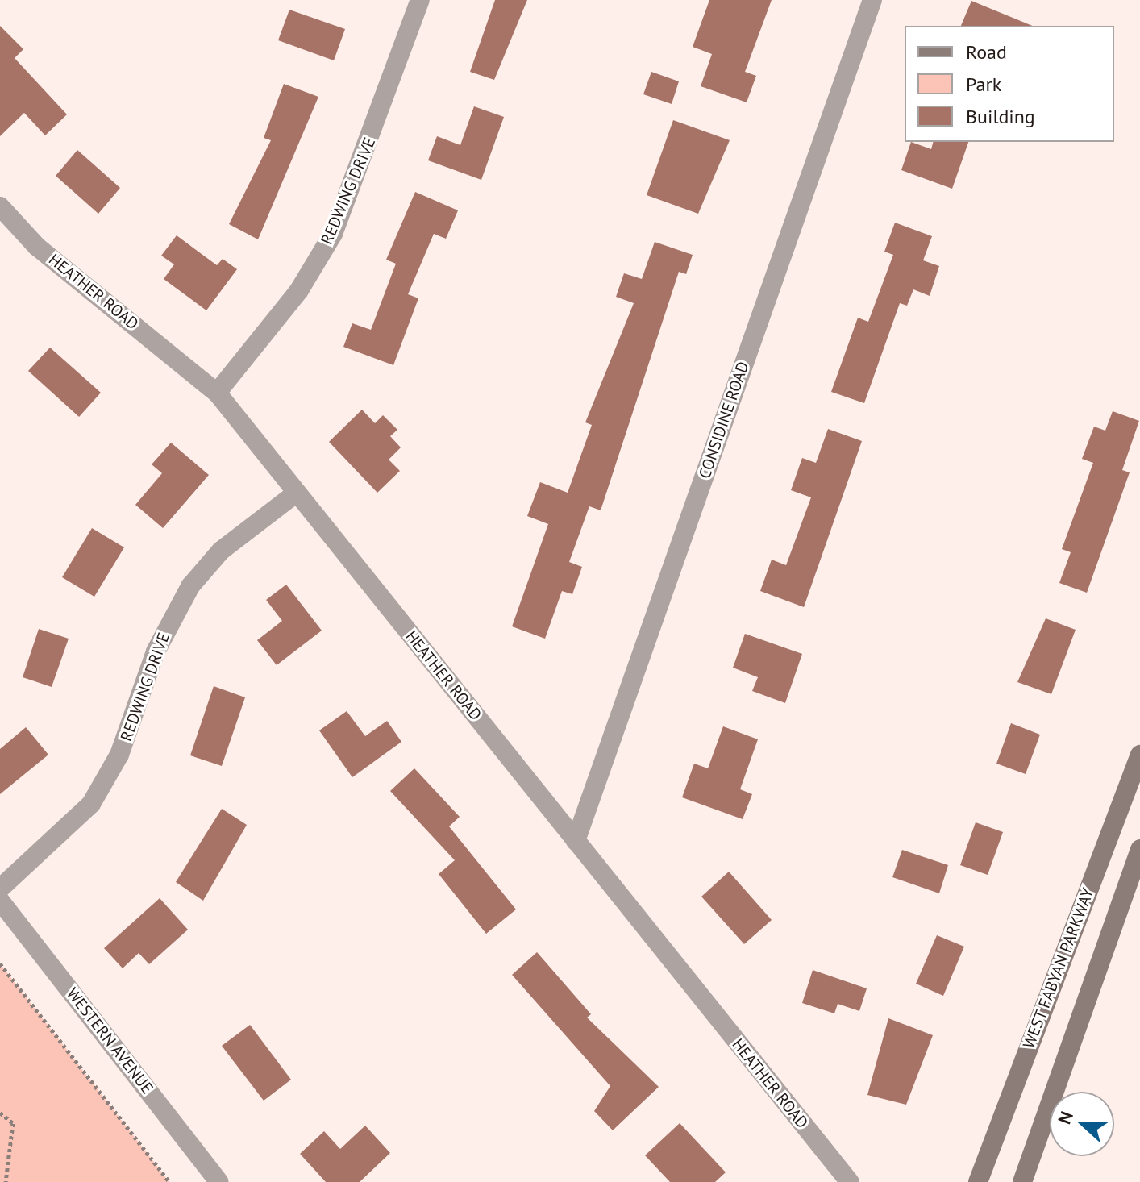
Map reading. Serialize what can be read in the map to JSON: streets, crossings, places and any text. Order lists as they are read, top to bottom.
{
  "streets": {
    "main road": ["WEST FABYAN PARKWAY"],
    "street": [
      "REDWING DRIVE",
      "HEATHER ROAD",
      "CONSIDINE ROAD",
      "WESTERN AVENUE"
    ]
  },
  "crossings": [
    ["REDWING DRIVE", "HEATHER ROAD"],
    ["HEATHER ROAD", "CONSIDINE ROAD"]
  ],
  "legend": ["Road", "Park", "Building"],
  "north": "left"
}
